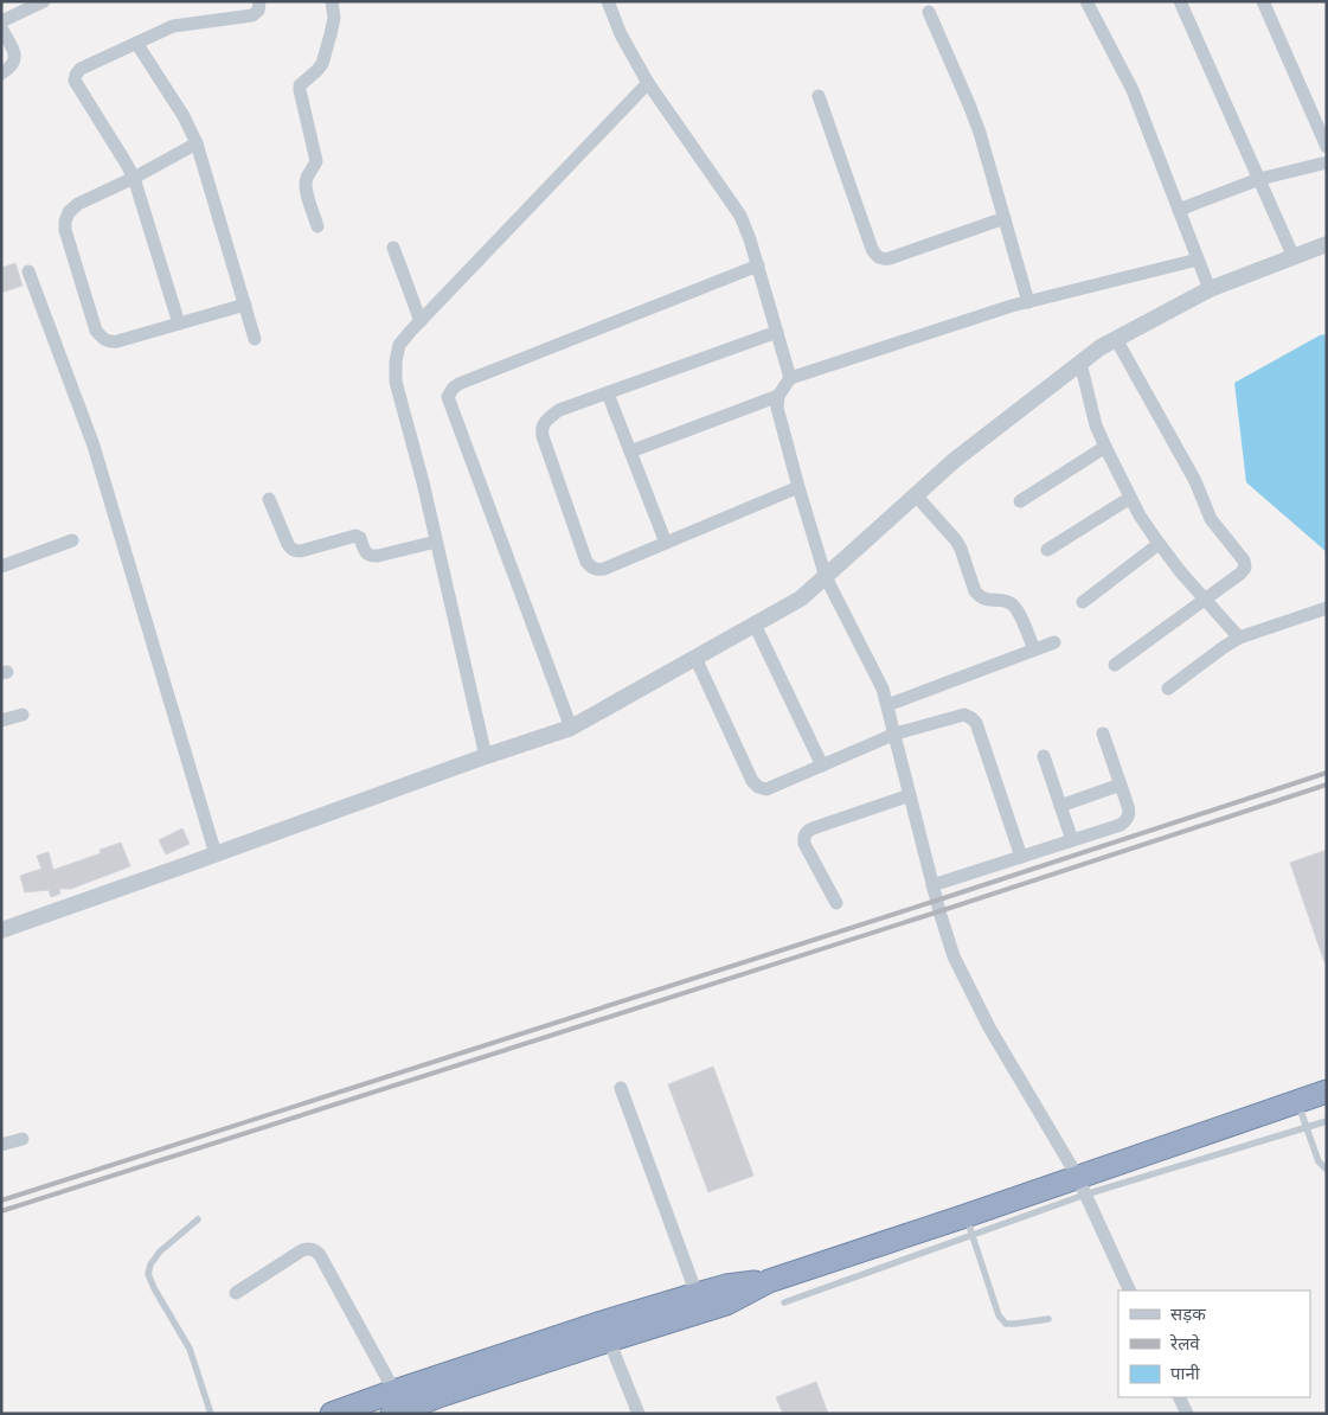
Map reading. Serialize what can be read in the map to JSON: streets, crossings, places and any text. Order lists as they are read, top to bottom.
{
  "legend": ["सड़क", "रेलवे", "पानी"]
}
